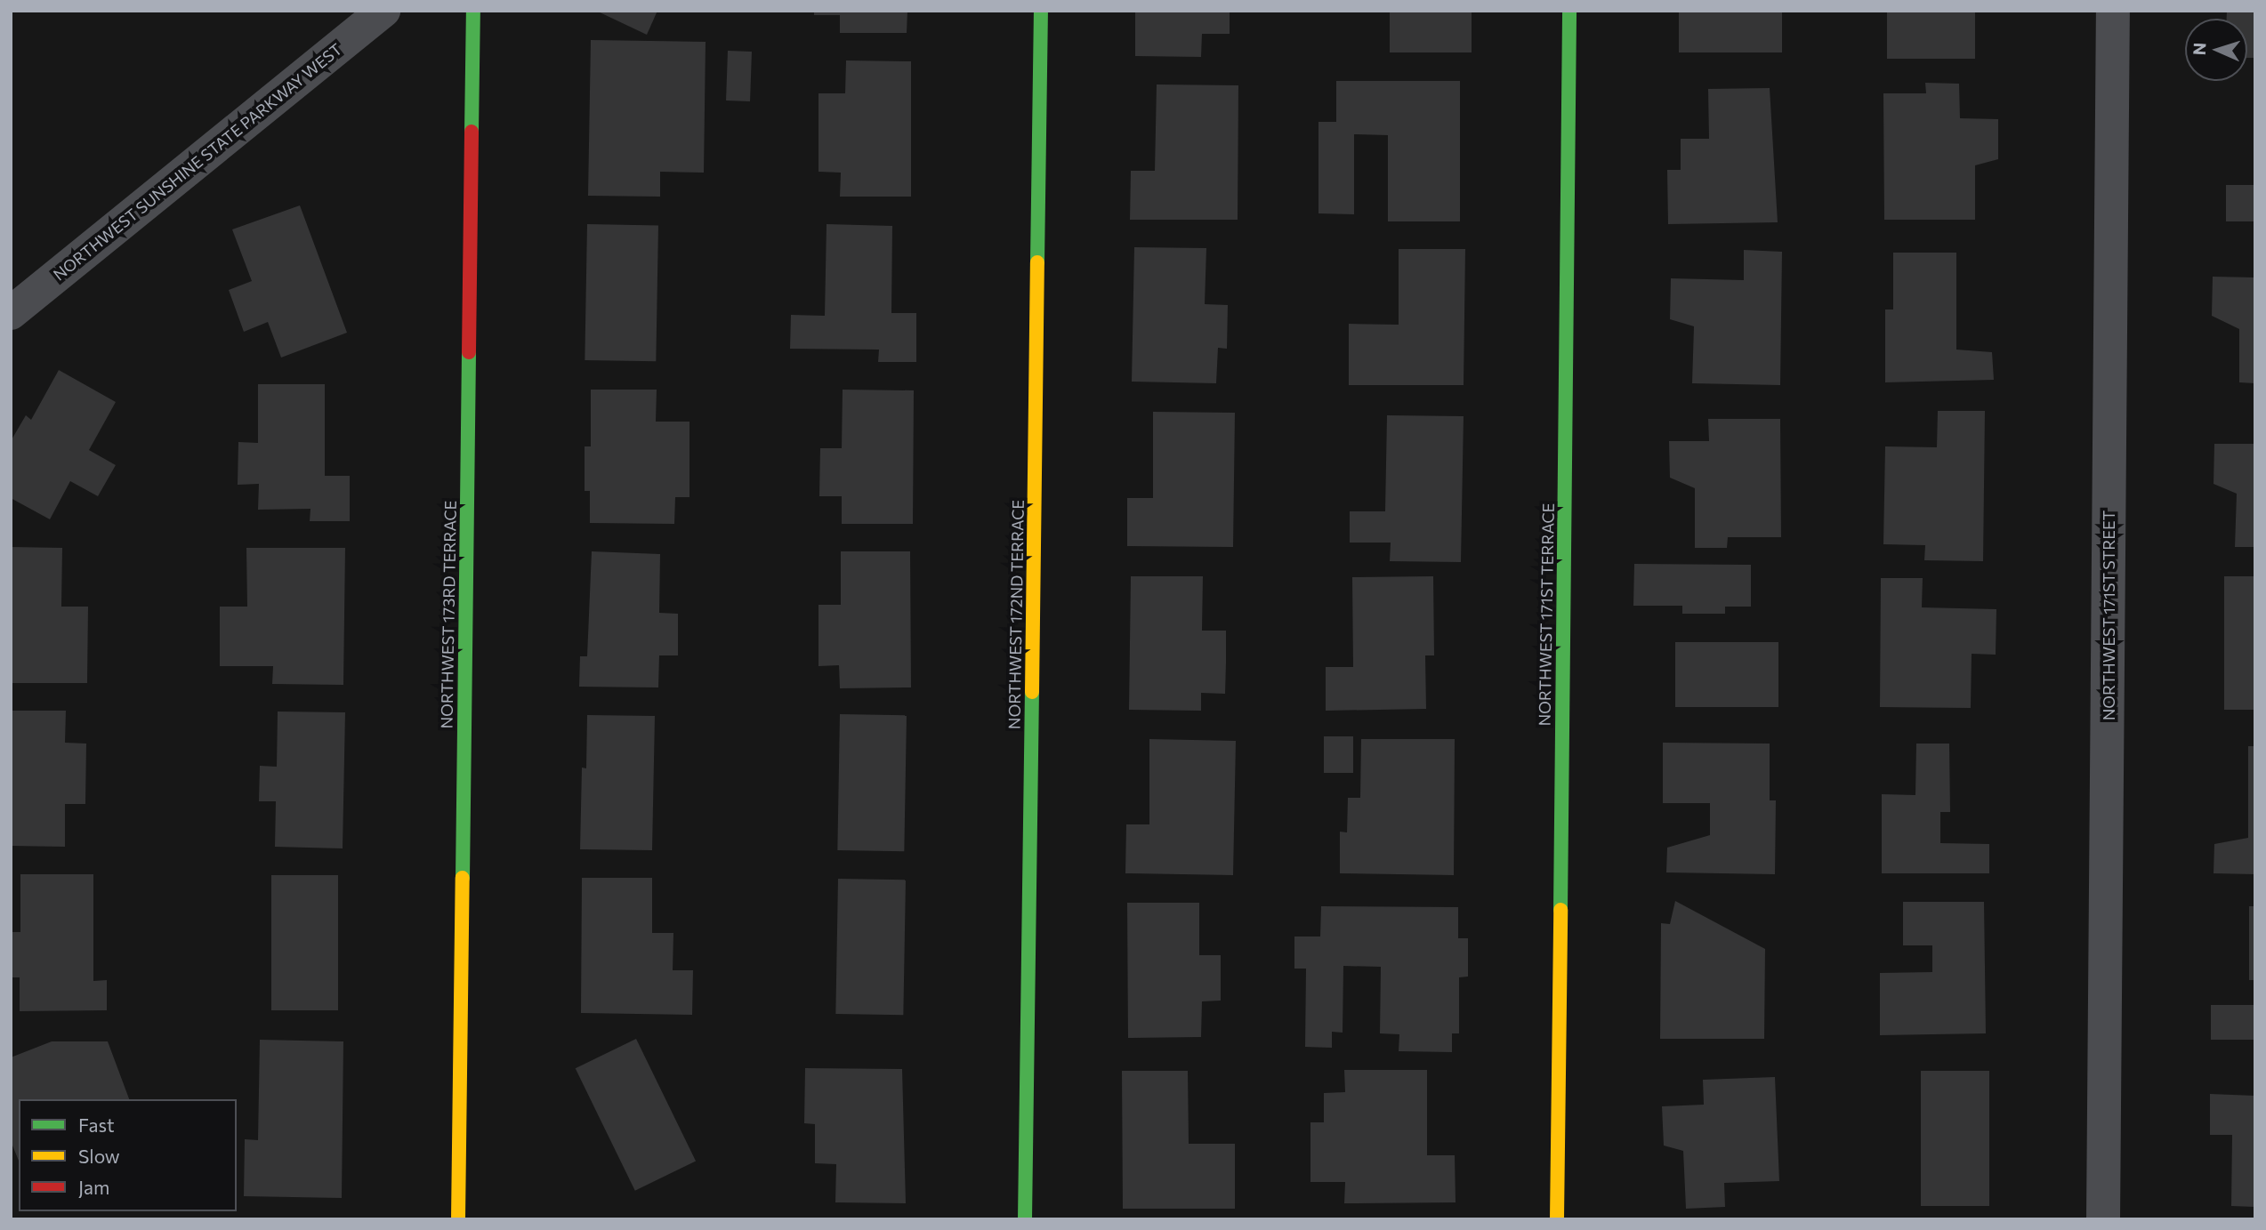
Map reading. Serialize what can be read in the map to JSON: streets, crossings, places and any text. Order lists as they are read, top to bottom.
{
  "streets": {
    "street": [
      "NORTHWEST SUNSHINE STATE PARKWAY WEST",
      "NORTHWEST 173RD TERRACE",
      "NORTHWEST 172ND TERRACE",
      "NORTHWEST 171ST TERRACE",
      "NORTHWEST 171ST STREET"
    ]
  },
  "legend": ["Fast", "Slow", "Jam"],
  "north": "left"
}
